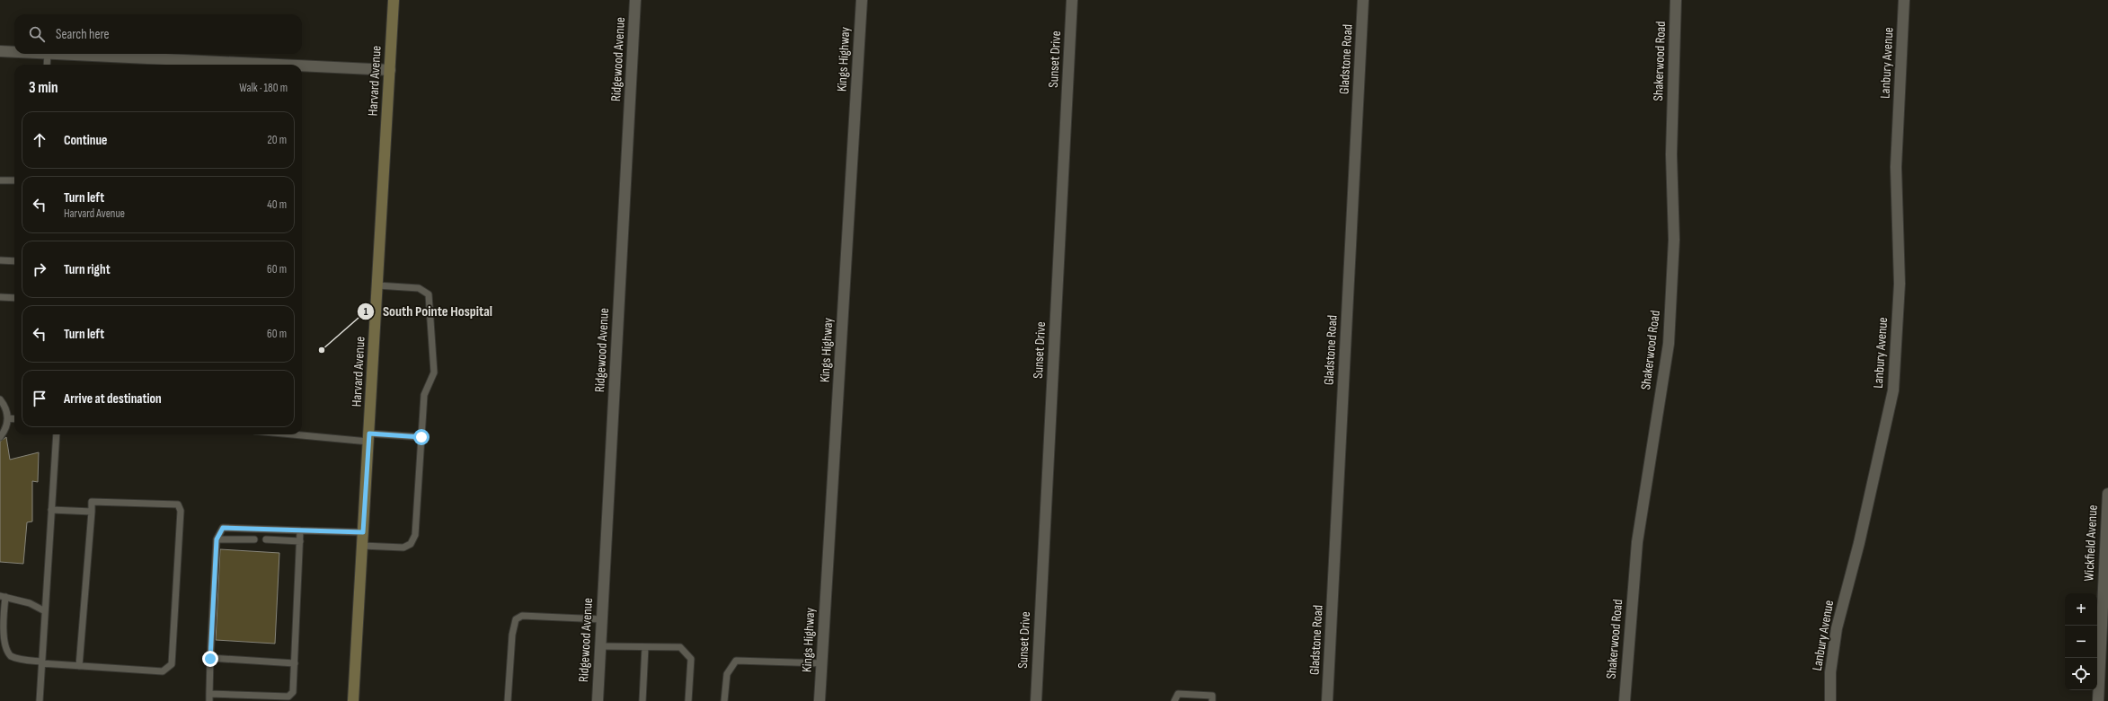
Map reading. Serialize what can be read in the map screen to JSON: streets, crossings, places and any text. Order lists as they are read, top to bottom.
{
  "streets": {
    "main road": ["Harvard Avenue"],
    "street": [
      "Ridgewood Avenue",
      "Kings Highway",
      "Sunset Drive",
      "Gladstone Road",
      "Shakerwood Road",
      "Lanbury Avenue",
      "Wickfield Avenue"
    ]
  },
  "places": ["South Pointe Hospital"],
  "page": {
    "search": "Search here",
    "heading": ["3 min", "Walk · 180 m"],
    "list": [
      ["Continue", "20 m"],
      ["Turn left", "Harvard Avenue", "40 m"],
      ["Turn right", "60 m"],
      ["Turn left", "60 m"],
      "Arrive at destination"
    ],
    "map_buttons": ["+", "−"]
  }
}
